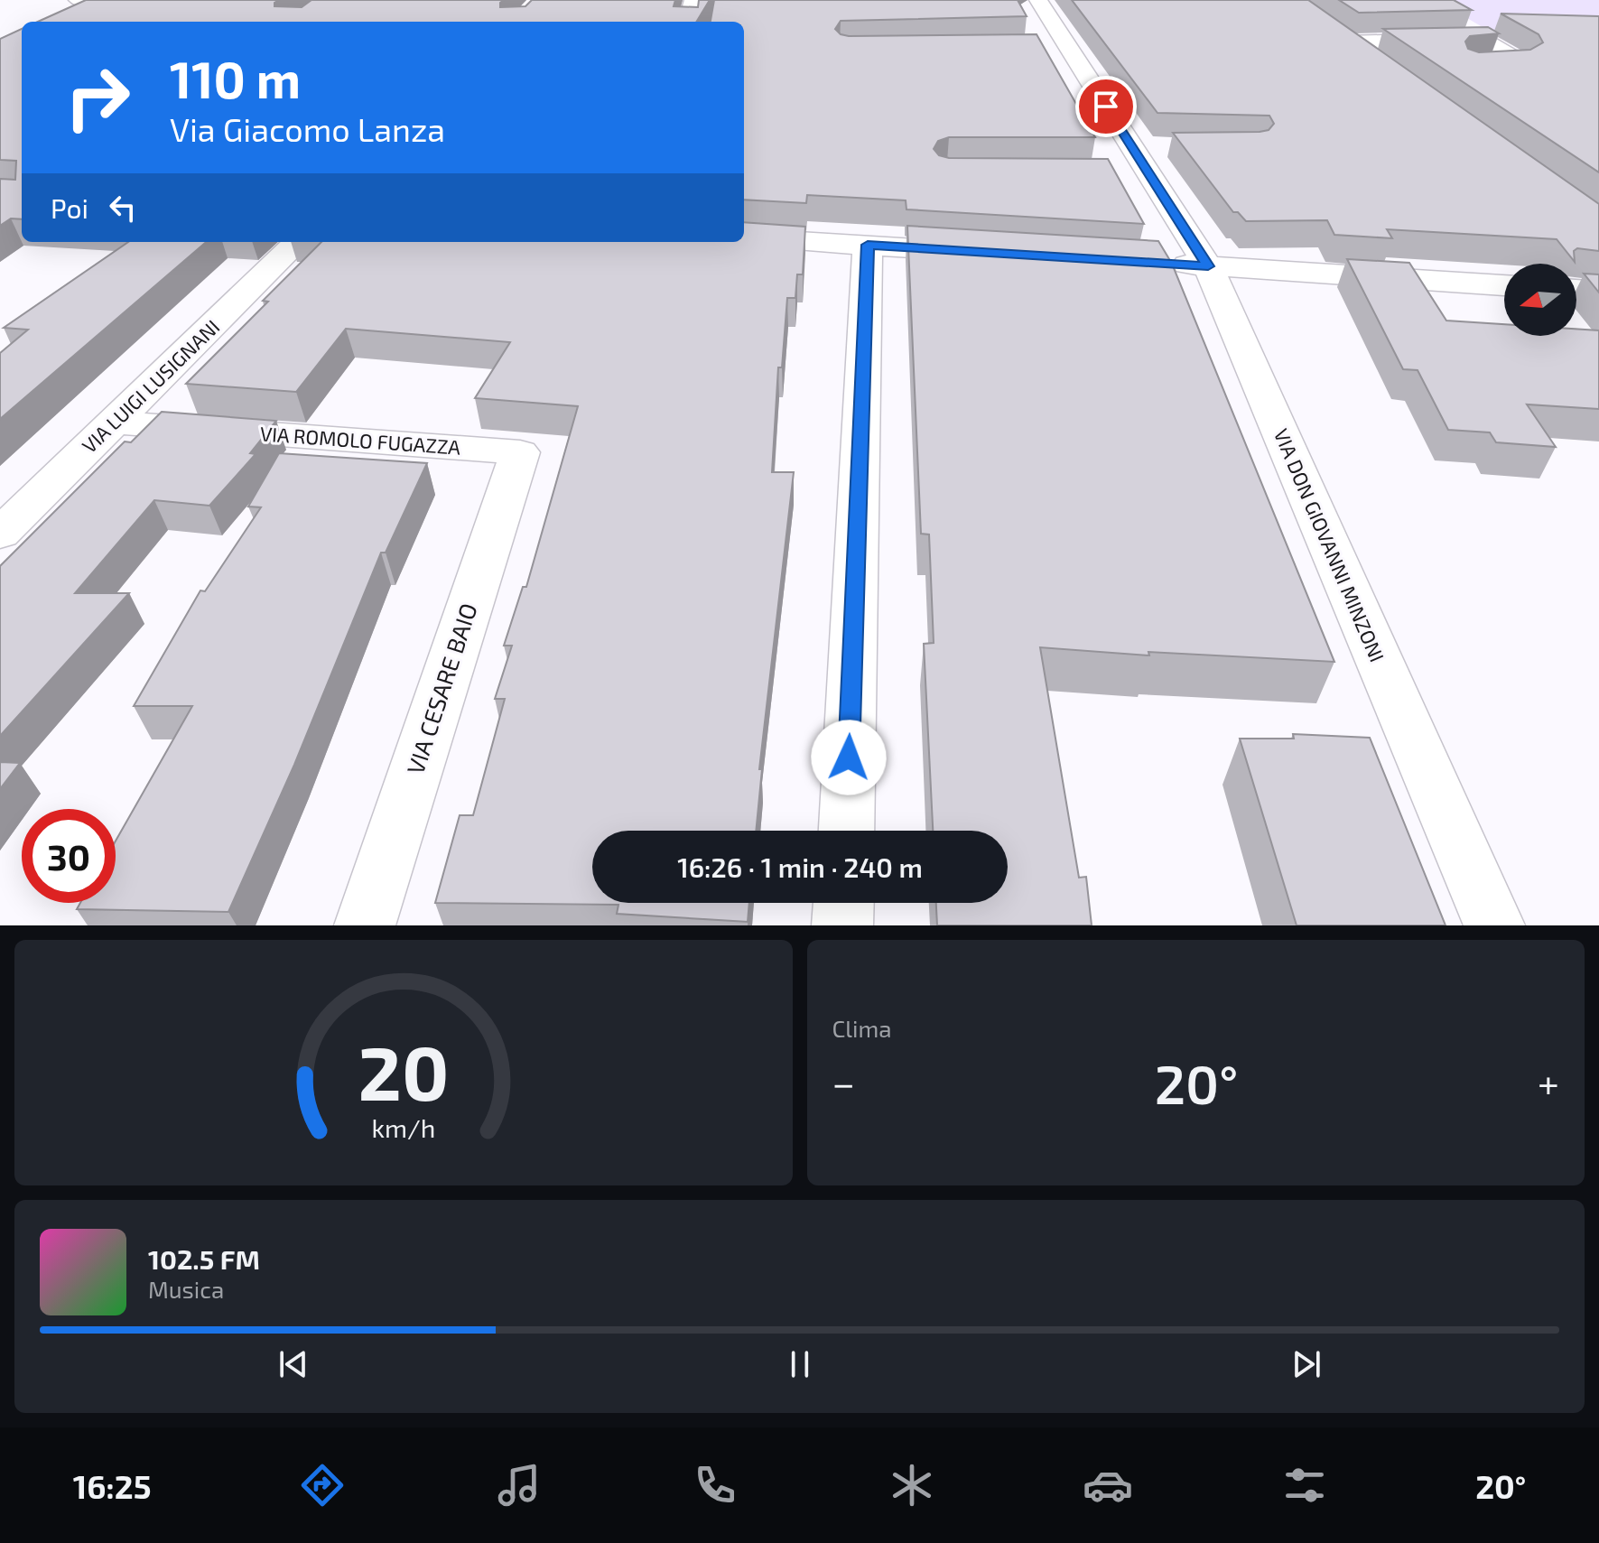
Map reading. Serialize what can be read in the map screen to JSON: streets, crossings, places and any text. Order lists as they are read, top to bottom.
{
  "streets": {
    "street": [
      "VIA LUIGI LUSIGNANI",
      "VIA ROMOLO FUGAZZA",
      "VIA DON GIOVANNI MINZONI",
      "VIA CESARE BAIO"
    ]
  },
  "crossings": [
    ["VIA LUIGI LUSIGNANI", "VIA ROMOLO FUGAZZA"],
    ["VIA ROMOLO FUGAZZA", "VIA CESARE BAIO"]
  ],
  "north": "left",
  "page": {
    "turn": ["110 m", "Via Giacomo Lanza"],
    "then": "Poi",
    "limit": "30",
    "trip": "16:26 · 1 min · 240 m",
    "tile": "Clima",
    "heat": ["−", "20°", "+"],
    "song": ["102.5 FM", "Musica"],
    "tabs": ["16:25", "20°"],
    "gauge": ["20", "km/h"]
  }
}
